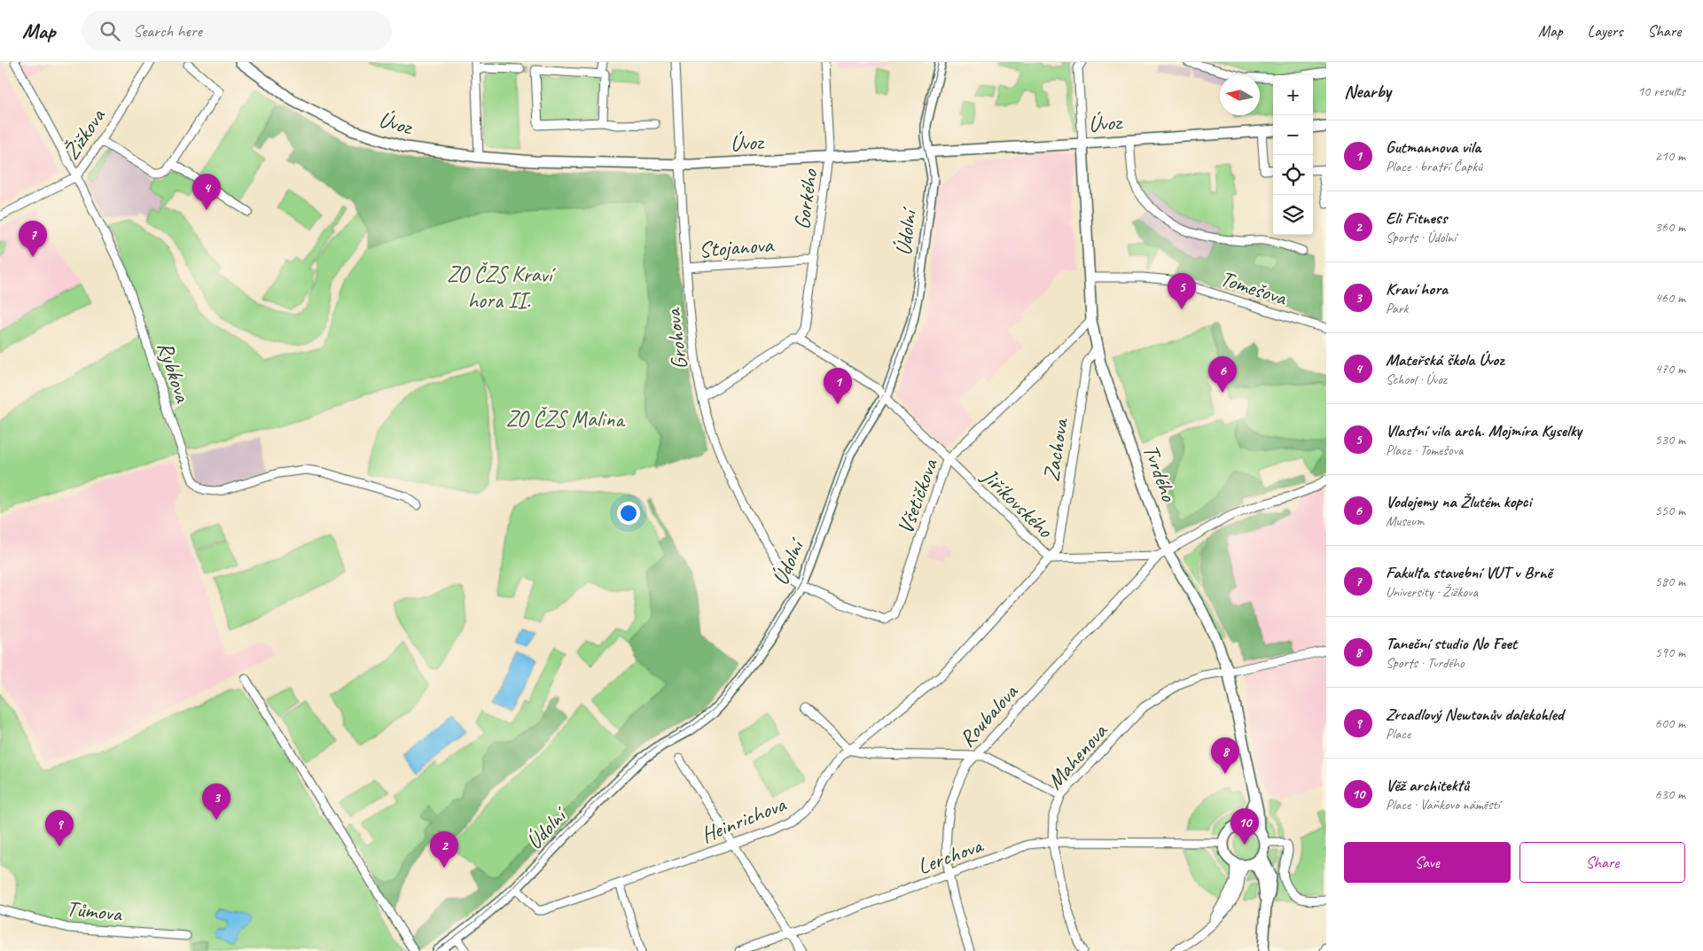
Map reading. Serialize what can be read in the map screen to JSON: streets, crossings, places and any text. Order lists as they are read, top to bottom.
{
  "streets": {
    "street": [
      "Úvoz",
      "Žižkova",
      "Gorkého",
      "Údolní",
      "Stojanova",
      "Tomešova",
      "Grohova",
      "Rybkova",
      "Zachova",
      "Tvrdého",
      "Všetičkova",
      "Jiříkovského",
      "Roubalova",
      "Mahenova",
      "Heinrichova",
      "Lerchova",
      "Tůmova"
    ]
  },
  "crossings": [
    ["Úvoz", "Gorkého"],
    ["Úvoz", "Údolní"],
    ["Úvoz", "Grohova"],
    ["Úvoz", "Tvrdého"],
    ["Žižkova", "Rybkova"],
    ["Gorkého", "Stojanova"],
    ["Gorkého", "Jiříkovského"],
    ["Údolní", "Grohova"],
    ["Údolní", "Všetičkova"],
    ["Údolní", "Jiříkovského"],
    ["Údolní", "Heinrichova"],
    ["Stojanova", "Grohova"],
    ["Tomešova", "Tvrdého"],
    ["Grohova", "Všetičkova"],
    ["Zachova", "Tvrdého"],
    ["Zachova", "Jiříkovského"],
    ["Zachova", "Heinrichova"],
    ["Tvrdého", "Všetičkova"],
    ["Tvrdého", "Jiříkovského"],
    ["Tvrdého", "Roubalova"],
    ["Tvrdého", "Mahenova"],
    ["Tvrdého", "Lerchova"],
    ["Všetičkova", "Jiříkovského"],
    ["Jiříkovského", "Roubalova"],
    ["Jiříkovského", "Heinrichova"],
    ["Roubalova", "Lerchova"],
    ["Mahenova", "Lerchova"]
  ],
  "parks": ["ZO ČZS Kraví hora II.", "ZO ČZS Malina"],
  "north": "left",
  "page": {
    "header": "Map",
    "search": "Search here",
    "nav": ["Map", "Layers", "Share"],
    "heading": ["Nearby", "10 results"],
    "map_buttons": ["+", "−"],
    "list": [
      {
        "mark": "1",
        "name": "Gutmannova vila",
        "note": "Place · bratří Čapků",
        "value": "210 m"
      },
      {
        "mark": "2",
        "name": "Eli Fitness",
        "note": "Sports · Údolní",
        "value": "360 m"
      },
      {
        "mark": "3",
        "name": "Kraví hora",
        "note": "Park",
        "value": "460 m"
      },
      {
        "mark": "4",
        "name": "Mateřská škola Úvoz",
        "note": "School · Úvoz",
        "value": "470 m"
      },
      {
        "mark": "5",
        "name": "Vlastní vila arch. Mojmíra Kyselky",
        "note": "Place · Tomešova",
        "value": "530 m"
      },
      {
        "mark": "6",
        "name": "Vodojemy na Žlutém kopci",
        "note": "Museum",
        "value": "550 m"
      },
      {
        "mark": "7",
        "name": "Fakulta stavební VUT v Brně",
        "note": "University · Žižkova",
        "value": "580 m"
      },
      {
        "mark": "8",
        "name": "Taneční studio No Feet",
        "note": "Sports · Tvrdého",
        "value": "590 m"
      },
      {
        "mark": "9",
        "name": "Zrcadlový Newtonův dalekohled",
        "note": "Place",
        "value": "600 m"
      },
      {
        "mark": "10",
        "name": "Věž architektů",
        "note": "Place · Vaňkovo náměstí",
        "value": "630 m"
      }
    ],
    "pins": [
      "4",
      "7",
      "5",
      "6",
      "1",
      "8",
      "3",
      "10",
      "9",
      "2"
    ],
    "buttons": ["Save", "Share"]
  }
}
